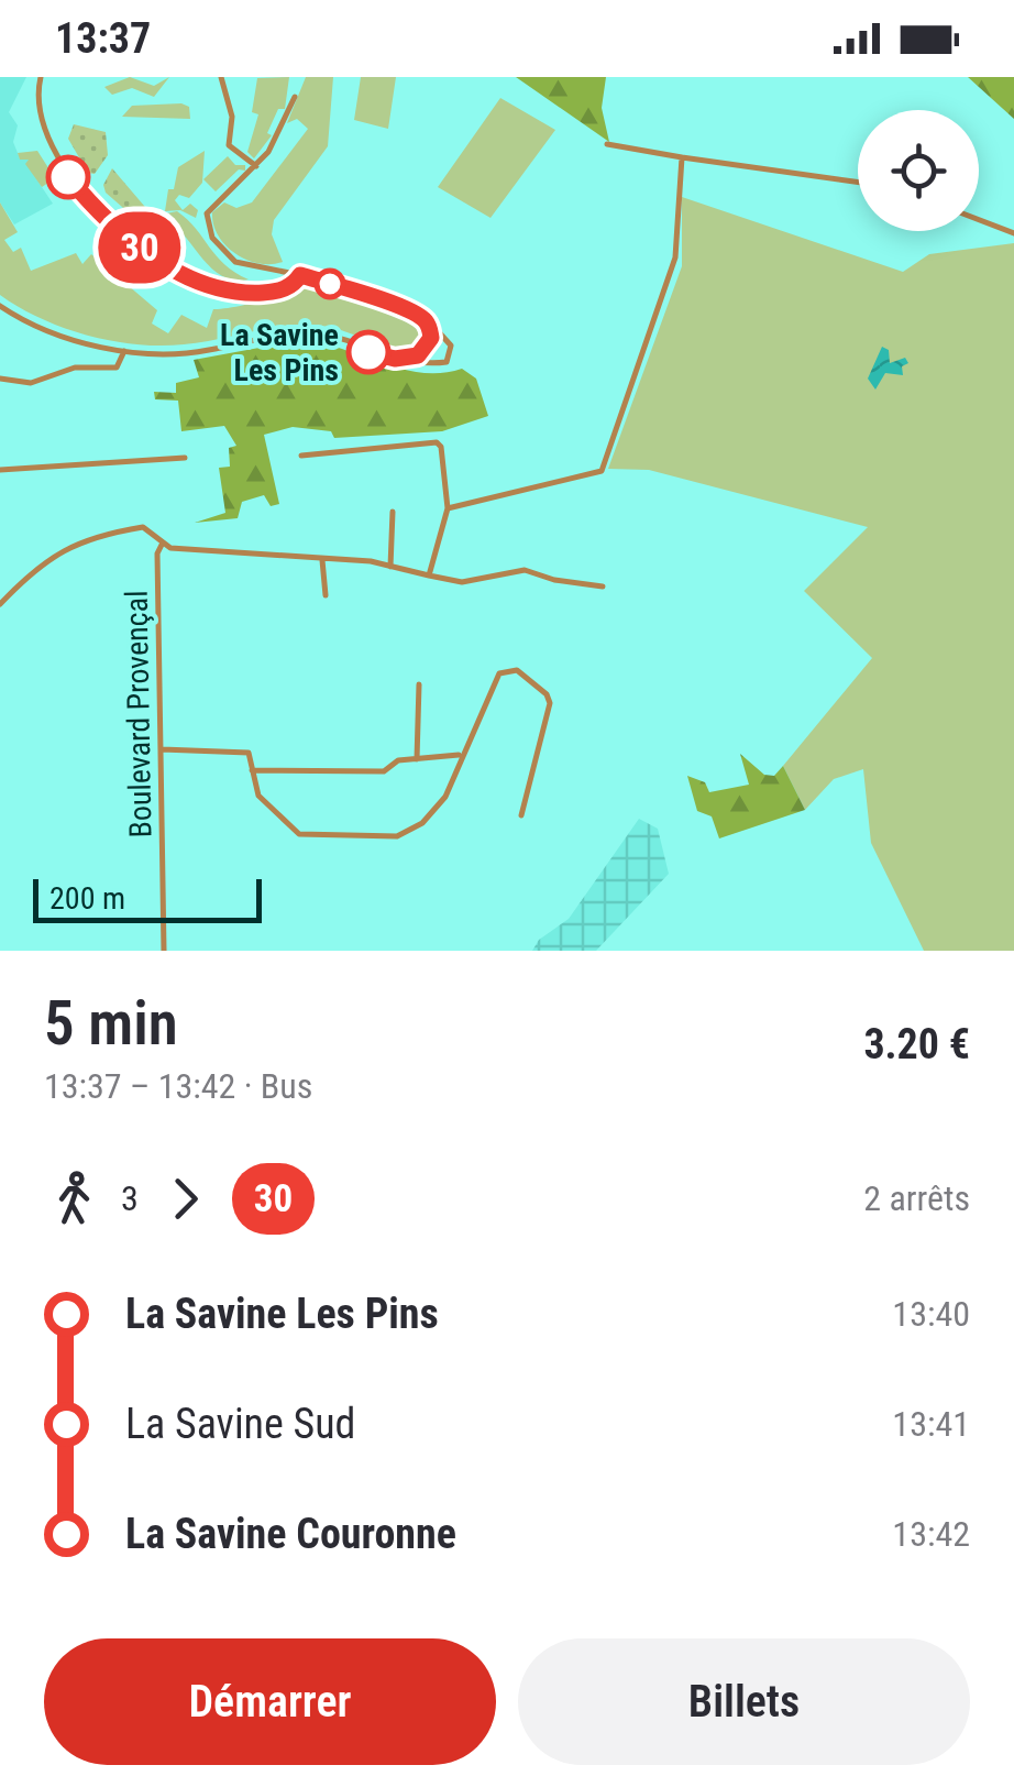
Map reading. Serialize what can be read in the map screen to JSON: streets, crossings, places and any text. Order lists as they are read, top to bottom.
{
  "streets": {
    "street": ["Boulevard Provençal"]
  },
  "places": ["La Savine Les Pins"],
  "lines": ["bus line 30"],
  "scale_bar": "200 m",
  "page": {
    "status": "13:37",
    "on_map": "30",
    "scale": "200 m",
    "heading": ["5 min", "13:37 – 13:42 · Bus", "3.20 €"],
    "legs": ["3", "30", "2 arrêts"],
    "list": [
      {
        "name": "La Savine Les Pins",
        "value": "13:40"
      },
      {
        "name": "La Savine Sud",
        "value": "13:41"
      },
      {
        "name": "La Savine Couronne",
        "value": "13:42"
      }
    ],
    "buttons": ["Démarrer", "Billets"]
  }
}
